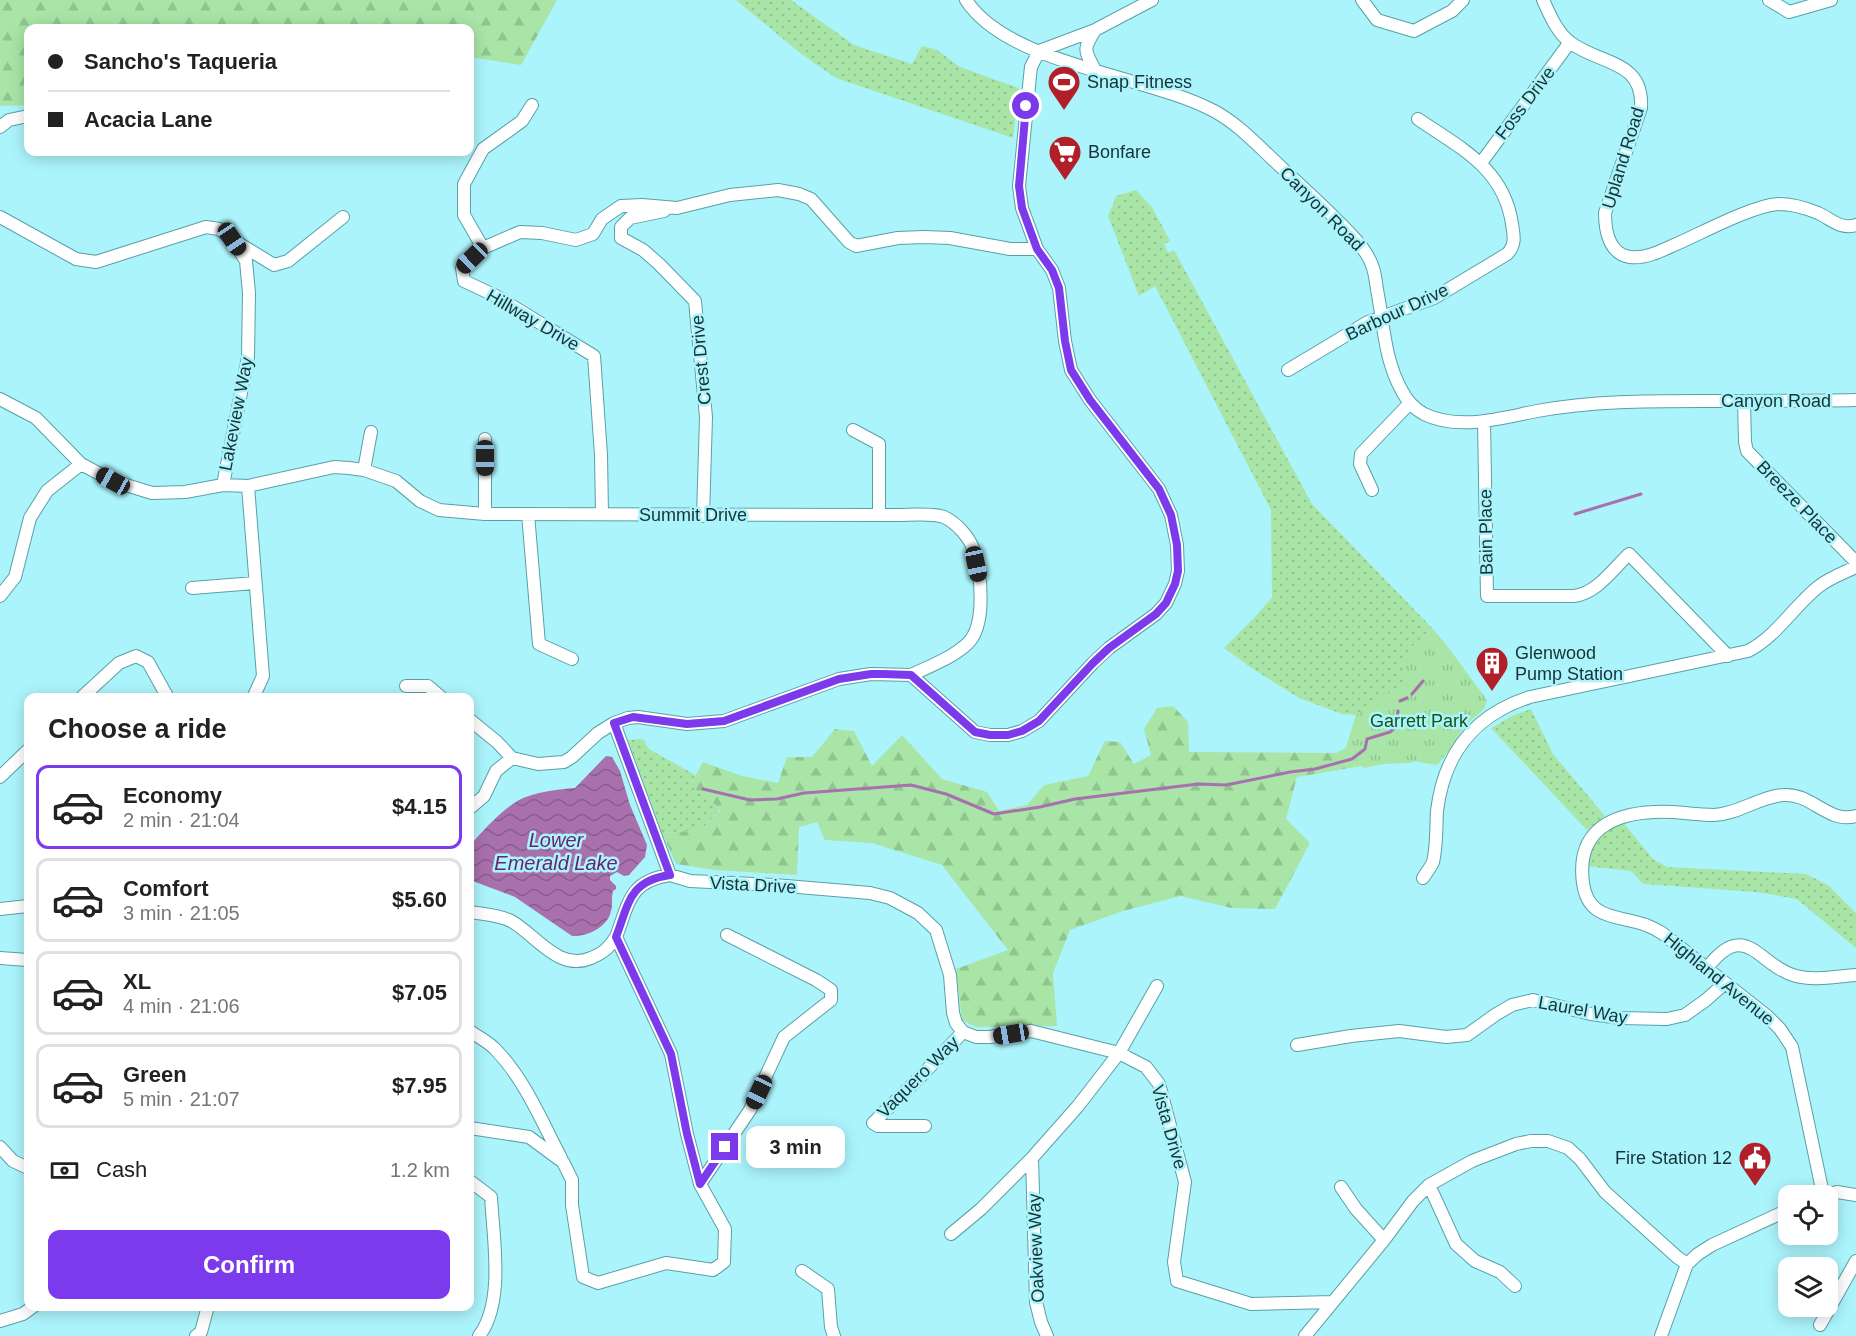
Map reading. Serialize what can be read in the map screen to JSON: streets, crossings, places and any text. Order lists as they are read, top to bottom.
{
  "streets": {
    "street": [
      "Foss Drive",
      "Upland Road",
      "Canyon Road",
      "Barbour Drive",
      "Hillway Drive",
      "Crest Drive",
      "Lakeview Way",
      "Breeze Place",
      "Summit Drive",
      "Bain Place",
      "Vista Drive",
      "Highland Avenue",
      "Laurel Way",
      "Vaquero Way",
      "Oakview Way"
    ]
  },
  "crossings": [
    ["Foss Drive", "Upland Road"],
    ["Foss Drive", "Barbour Drive"],
    ["Canyon Road", "Barbour Drive"],
    ["Canyon Road", "Breeze Place"],
    ["Canyon Road", "Bain Place"],
    ["Hillway Drive", "Summit Drive"],
    ["Crest Drive", "Summit Drive"],
    ["Lakeview Way", "Summit Drive"],
    ["Vista Drive", "Vaquero Way"],
    ["Vista Drive", "Oakview Way"],
    ["Highland Avenue", "Laurel Way"]
  ],
  "water": ["Lower Emerald Lake"],
  "parks": ["Garrett Park"],
  "places": {
    "sports": ["Snap Fitness"],
    "supermarket": ["Bonfare"],
    "building": ["Glenwood Pump Station"],
    "public building": ["Fire Station 12"]
  },
  "page": {
    "banner": ["Sancho's Taqueria", "Acacia Lane"],
    "heading": "Choose a ride",
    "list": [
      {
        "name": "Economy",
        "note": "2 min · 21:04",
        "value": "$4.15"
      },
      {
        "name": "Comfort",
        "note": "3 min · 21:05",
        "value": "$5.60"
      },
      {
        "name": "XL",
        "note": "4 min · 21:06",
        "value": "$7.05"
      },
      {
        "name": "Green",
        "note": "5 min · 21:07",
        "value": "$7.95"
      }
    ],
    "bubble": "3 min",
    "pay": ["Cash", "1.2 km"],
    "buttons": "Confirm"
  }
}
